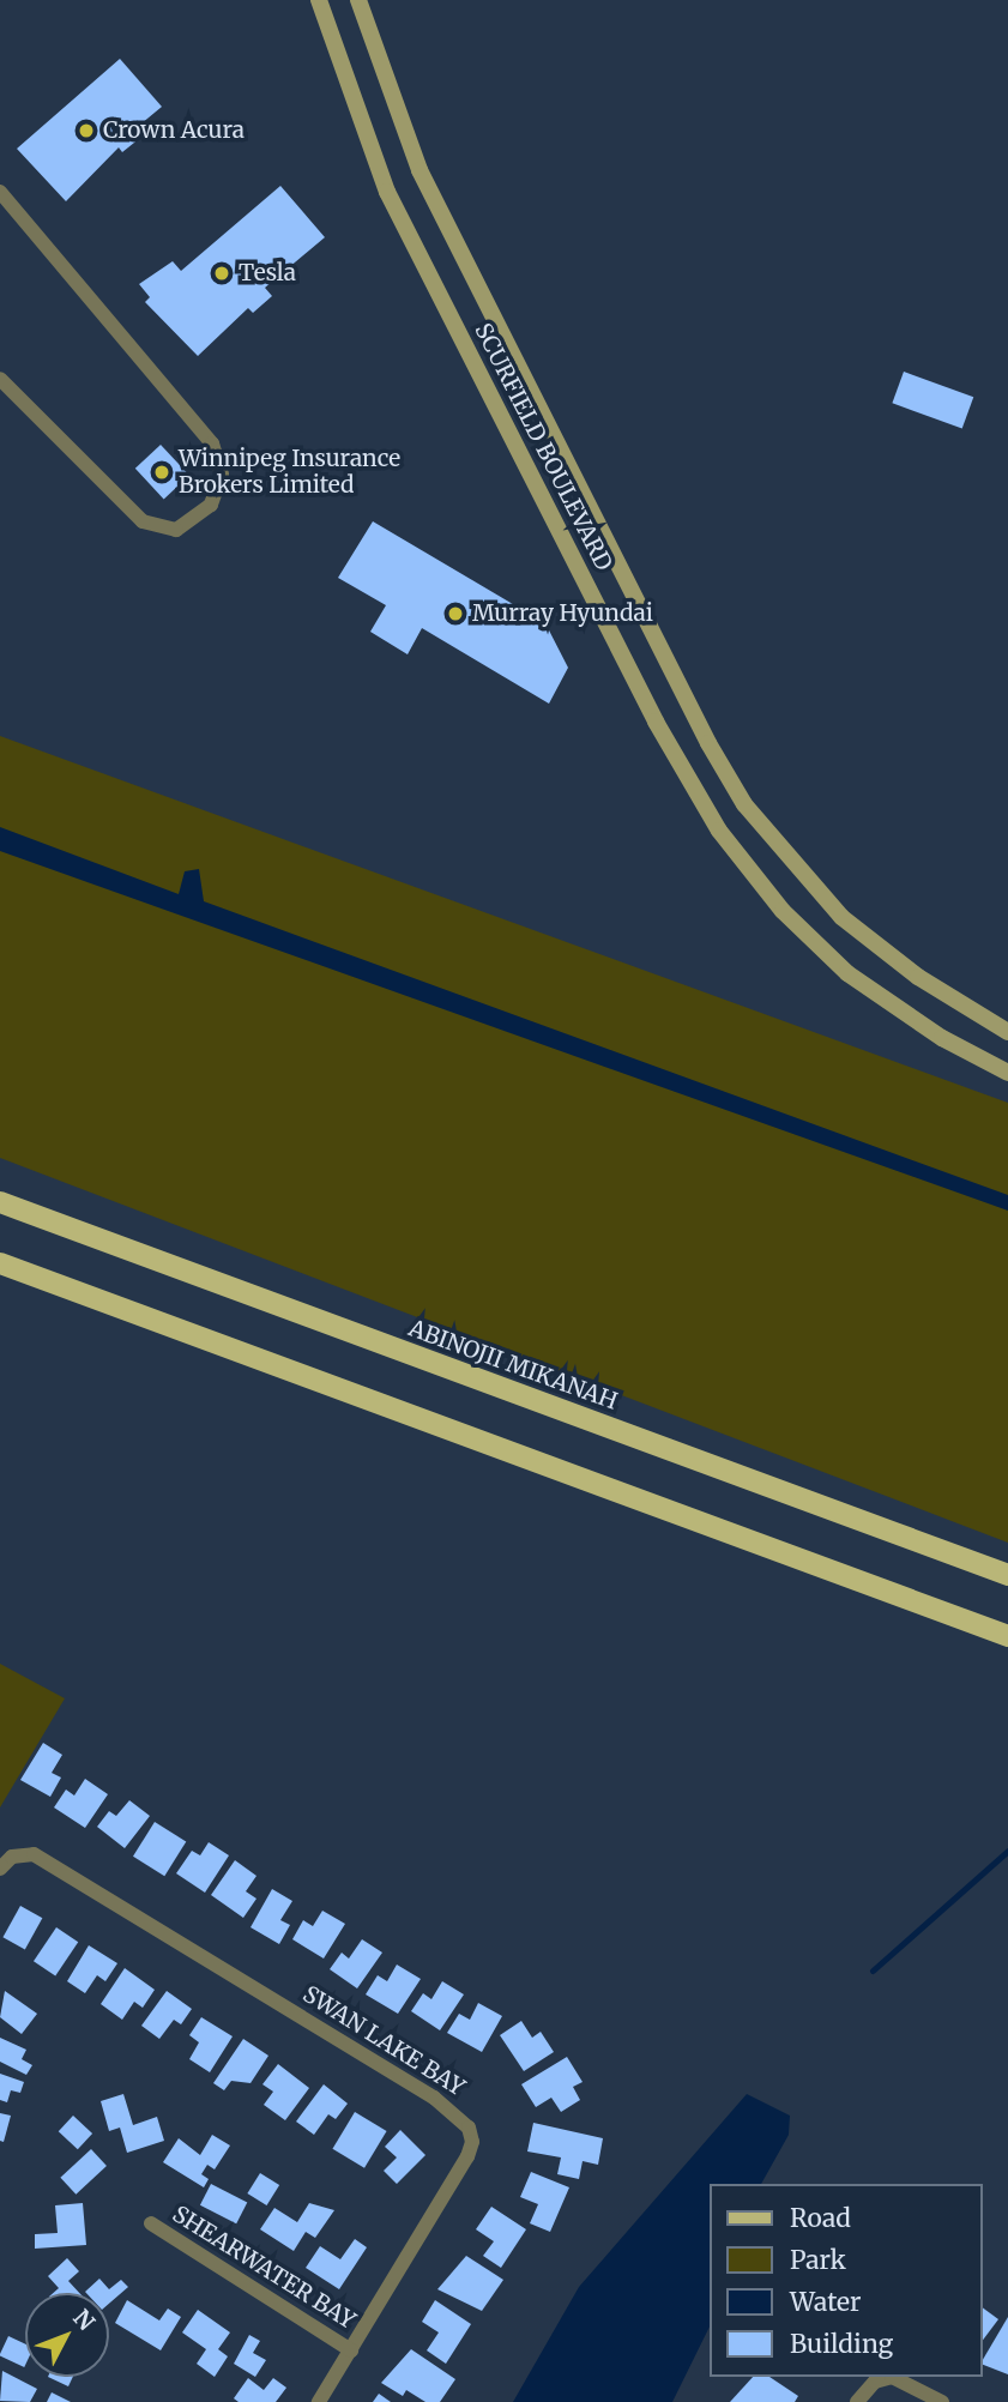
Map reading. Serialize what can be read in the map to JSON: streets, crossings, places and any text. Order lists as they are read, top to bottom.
{
  "streets": {
    "main road": ["ABINOJII MIKANAH"],
    "street": ["SCURFIELD BOULEVARD", "SWAN LAKE BAY", "SHEARWATER BAY"]
  },
  "crossings": [
    ["SWAN LAKE BAY", "SHEARWATER BAY"]
  ],
  "places": [
    "Crown Acura",
    "Tesla",
    "Winnipeg Insurance Brokers Limited",
    "Murray Hyundai"
  ],
  "legend": [
    "Road",
    "Park",
    "Water",
    "Building"
  ],
  "north": "top right"
}
